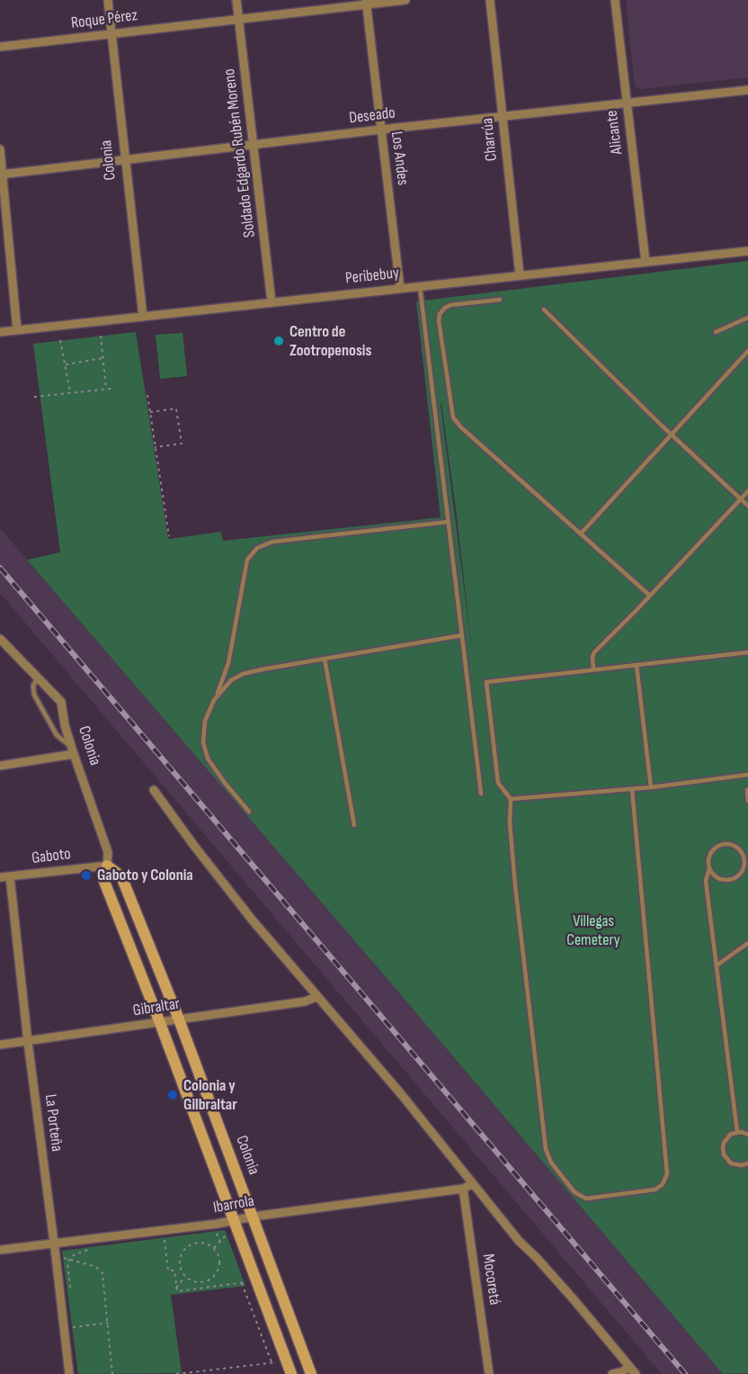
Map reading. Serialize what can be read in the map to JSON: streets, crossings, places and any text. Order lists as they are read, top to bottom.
{
  "streets": {
    "street": [
      "Roque Pérez",
      "Deseado",
      "Alicante",
      "Charrúa",
      "Soldado Edgardo Rubén Moreno",
      "Los Andes",
      "Colonia",
      "Peribebuy",
      "Gaboto",
      "Gibraltar",
      "La Porteña",
      "Ibarrola",
      "Mocoretá"
    ]
  },
  "crossings": [
    ["Roque Pérez", "Soldado Edgardo Rubén Moreno"],
    ["Roque Pérez", "Los Andes"],
    ["Roque Pérez", "Colonia"],
    ["Deseado", "Alicante"],
    ["Deseado", "Charrúa"],
    ["Deseado", "Soldado Edgardo Rubén Moreno"],
    ["Deseado", "Los Andes"],
    ["Deseado", "Colonia"],
    ["Alicante", "Peribebuy"],
    ["Charrúa", "Peribebuy"],
    ["Soldado Edgardo Rubén Moreno", "Peribebuy"],
    ["Los Andes", "Peribebuy"],
    ["Colonia", "Peribebuy"],
    ["Colonia", "Gaboto"],
    ["Colonia", "Gibraltar"],
    ["Colonia", "Ibarrola"],
    ["Gaboto", "La Porteña"],
    ["Gibraltar", "La Porteña"],
    ["La Porteña", "Ibarrola"],
    ["Ibarrola", "Mocoretá"]
  ],
  "parks": ["Villegas Cemetery"],
  "places": ["Centro de Zootropenosis", "Gaboto y Colonia", "Colonia y Gilbraltar"]
}
